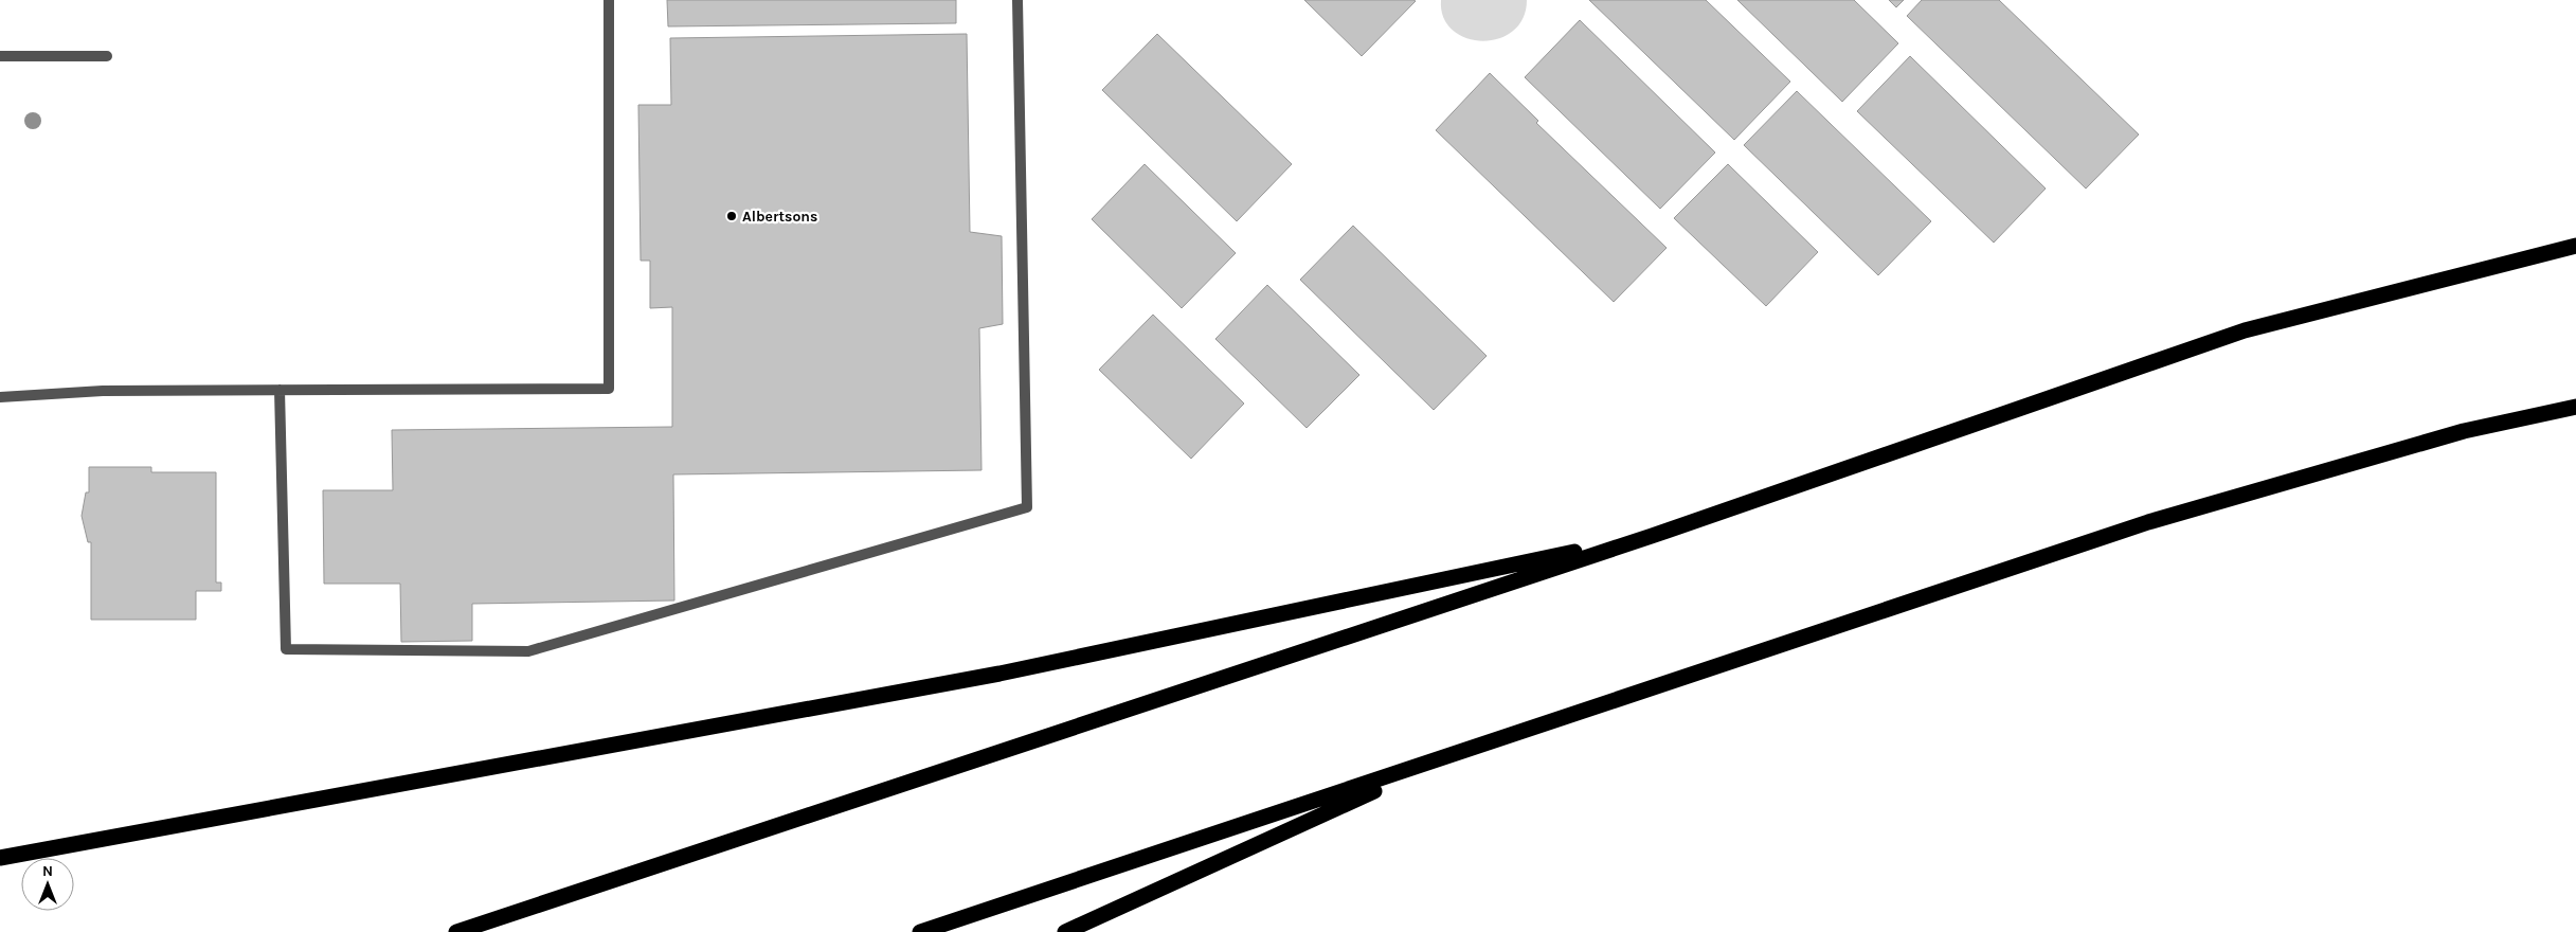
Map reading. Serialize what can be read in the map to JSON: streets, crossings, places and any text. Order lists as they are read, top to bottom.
{
  "places": ["Albertsons"],
  "north": "top"
}
